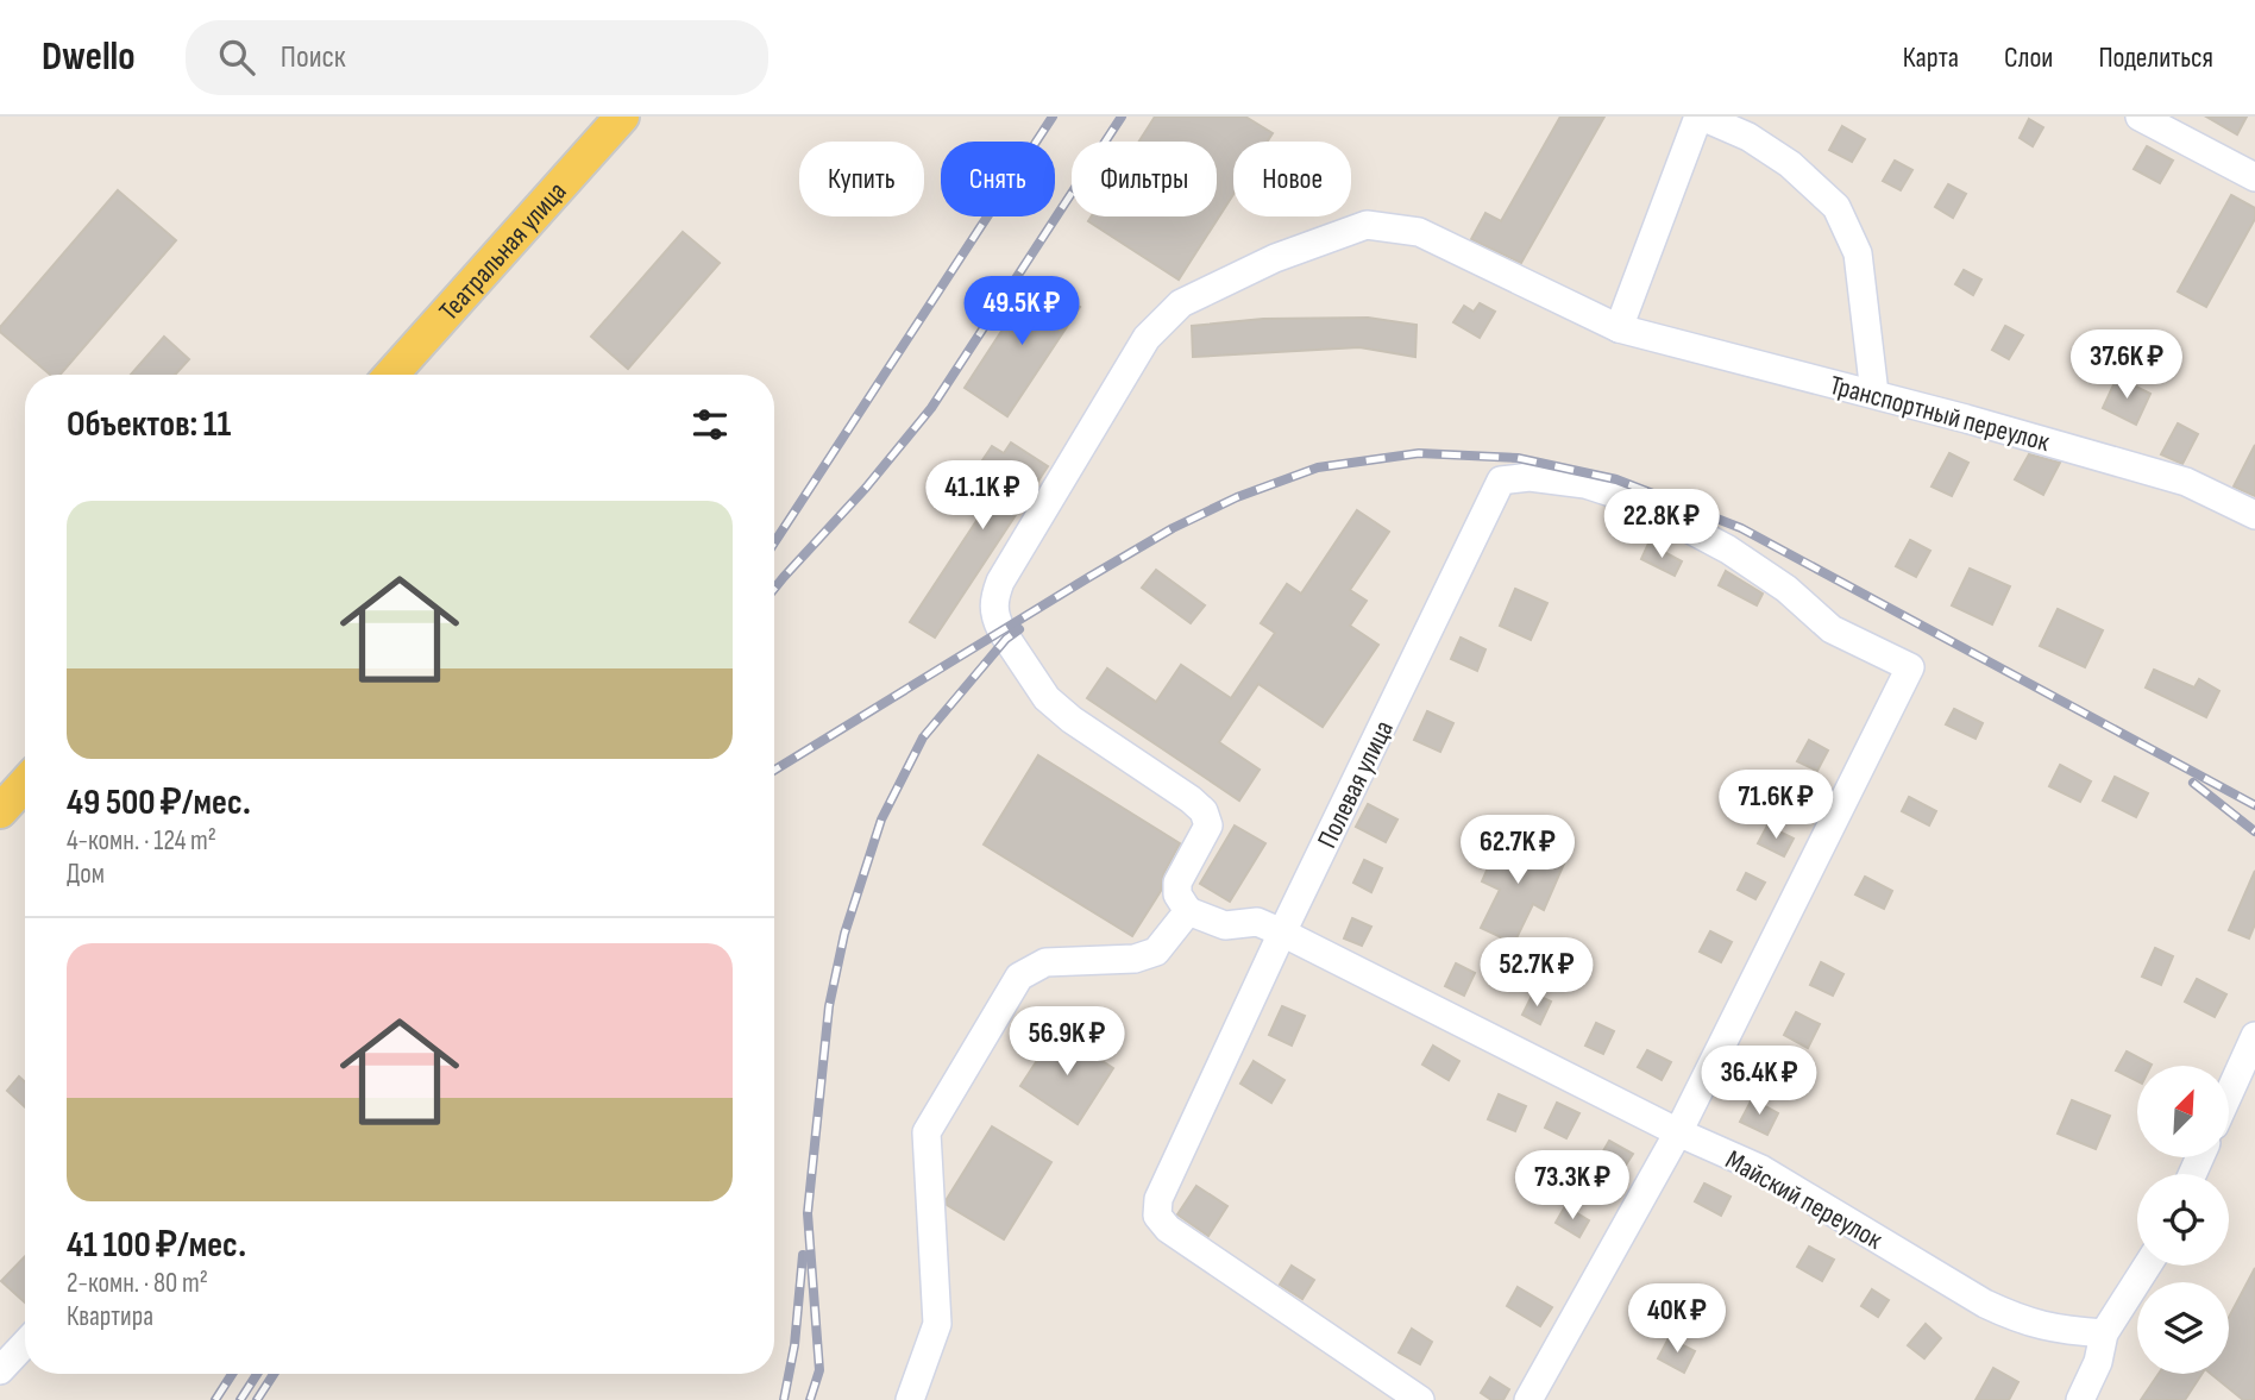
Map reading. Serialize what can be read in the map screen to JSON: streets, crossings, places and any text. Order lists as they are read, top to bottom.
{
  "streets": {
    "main road": ["Театральная улица"],
    "street": ["Транспортный переулок", "Полевая улица", "Майский переулок"]
  },
  "crossings": [
    ["Транспортный переулок", "Майский переулок"],
    ["Полевая улица", "Майский переулок"]
  ],
  "north": "top right",
  "page": {
    "header": "Dwello",
    "search": "Поиск",
    "nav": ["Карта", "Слои", "Поделиться"],
    "chip": [
      "Купить",
      "Снять",
      "Фильтры",
      "Новое"
    ],
    "price": [
      "49.5K ₽",
      "37.6K ₽",
      "41.1K ₽",
      "22.8K ₽",
      "71.6K ₽",
      "62.7K ₽",
      "52.7K ₽",
      "56.9K ₽",
      "36.4K ₽",
      "73.3K ₽",
      "40K ₽"
    ],
    "heading": "Объектов: 11",
    "list": [
      {
        "name": "49 500 ₽/мес.",
        "note": "4-комн. · 124 m² · Дом"
      },
      {
        "name": "41 100 ₽/мес.",
        "note": "2-комн. · 80 m² · Квартира"
      }
    ]
  }
}
